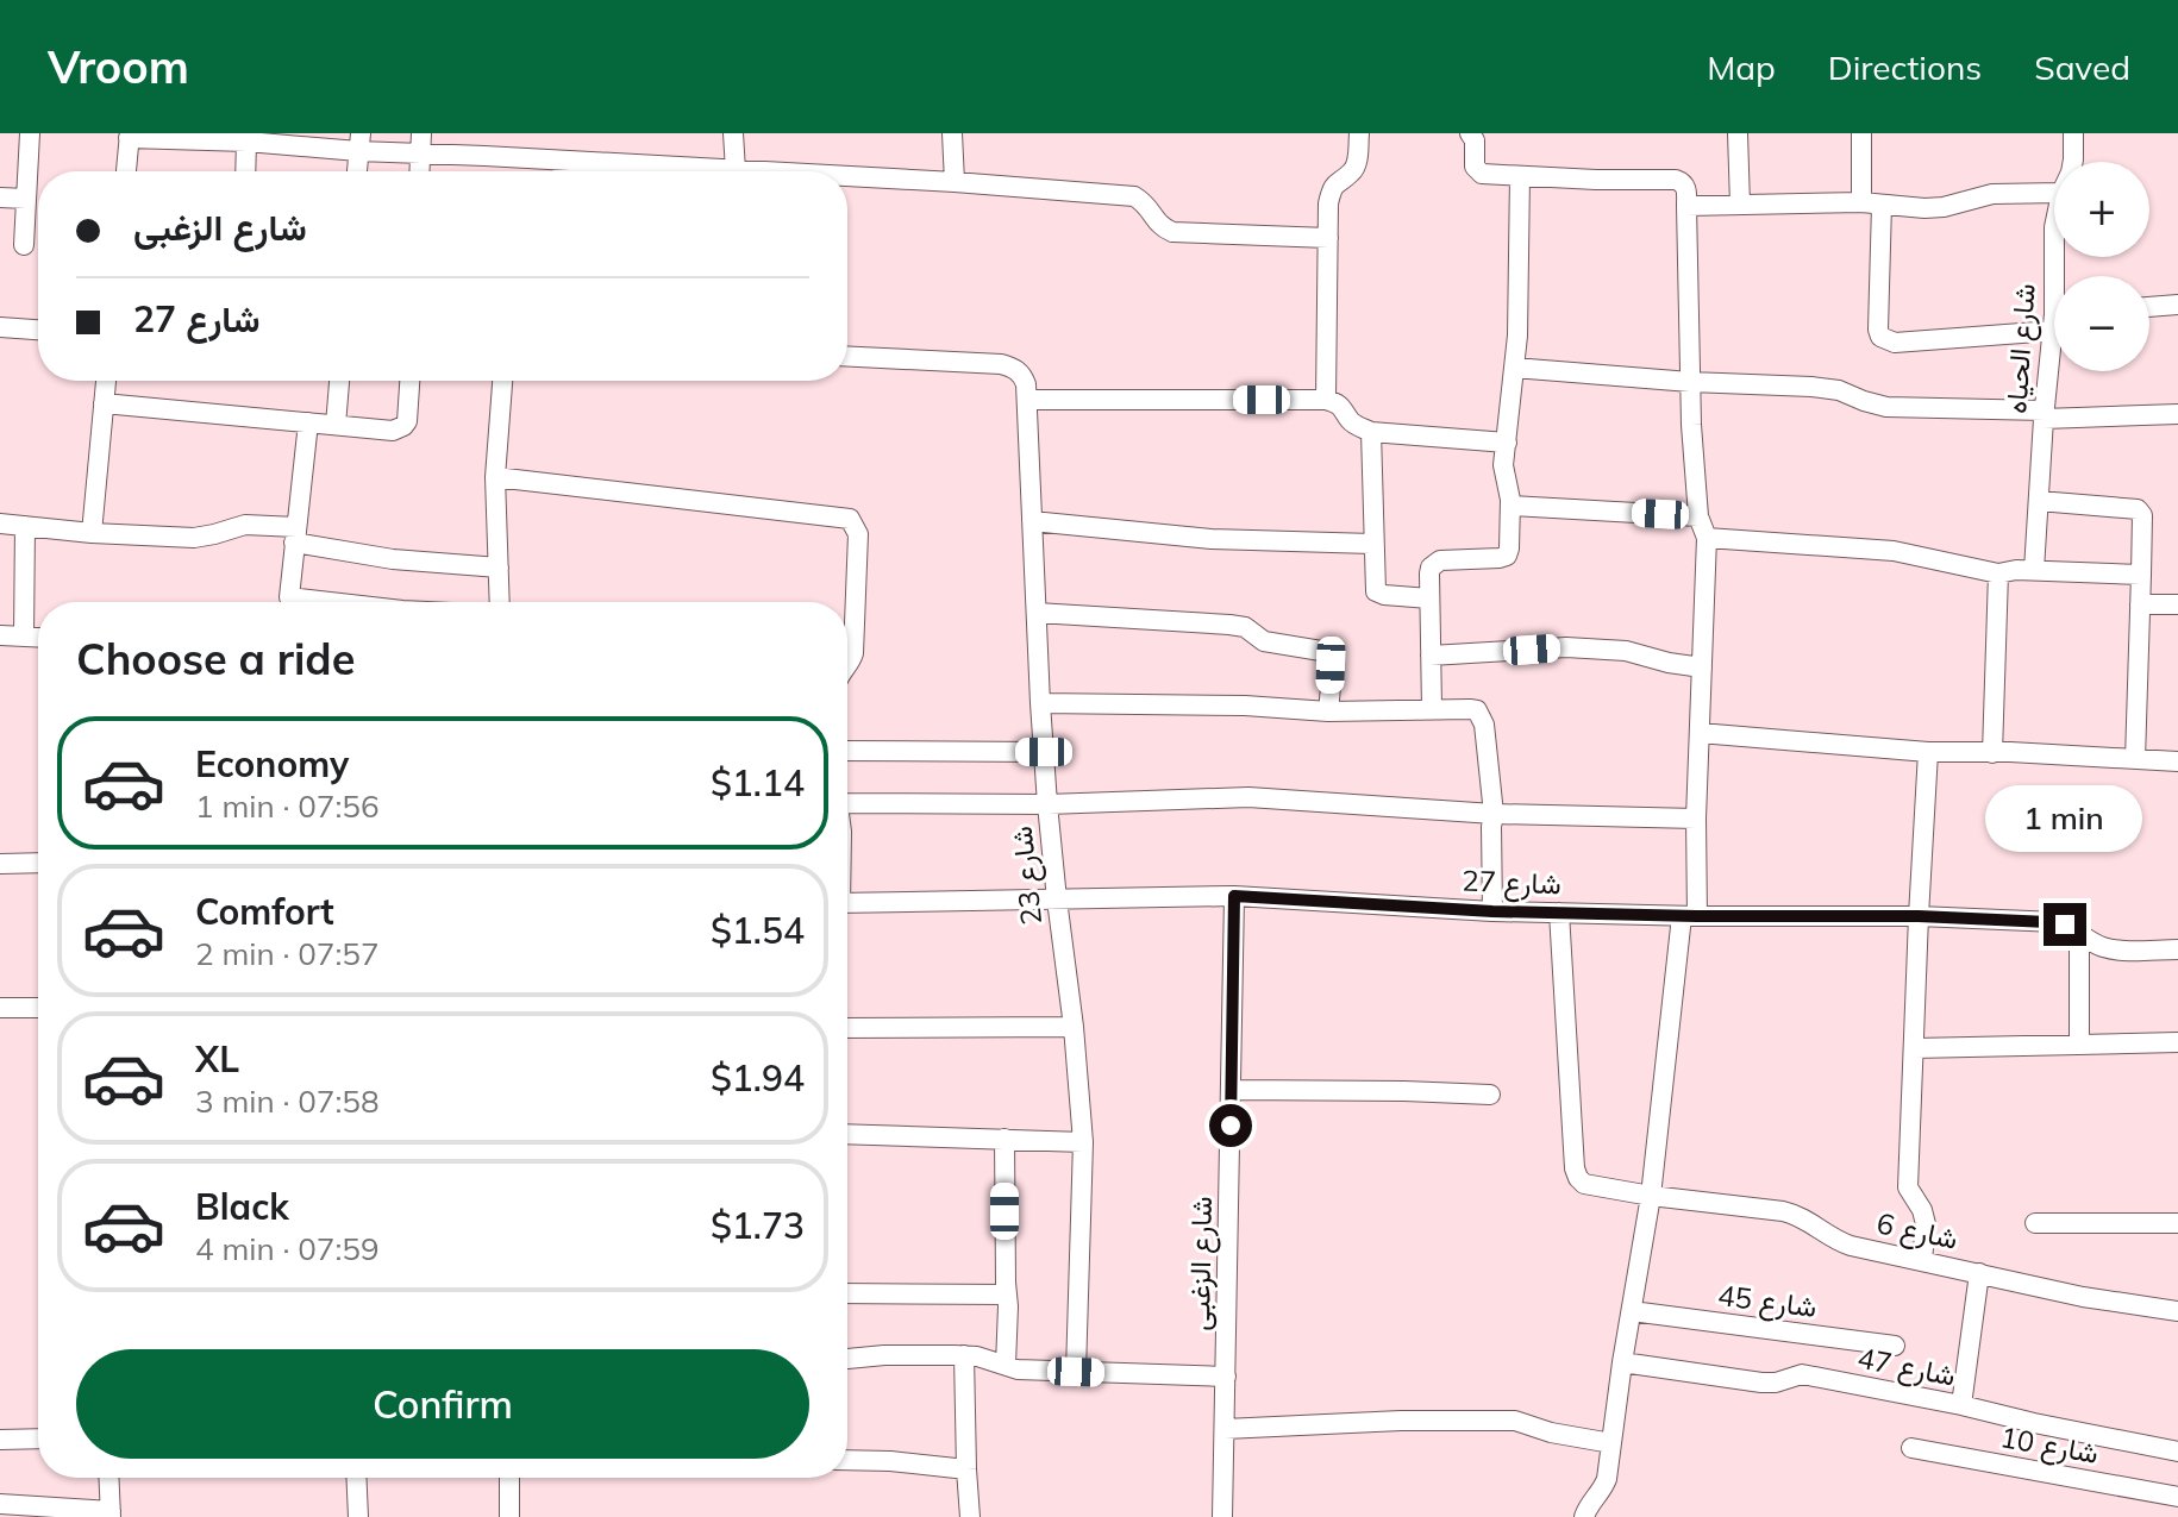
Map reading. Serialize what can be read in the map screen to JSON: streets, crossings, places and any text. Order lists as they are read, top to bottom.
{
  "streets": {
    "street": [
      "شارع الحياه",
      "شارع 23",
      "شارع 27",
      "شارع 6",
      "شارع الزغبى",
      "شارع 45",
      "شارع 47",
      "شارع 10"
    ]
  },
  "crossings": [
    ["شارع 23", "شارع 27"],
    ["شارع 27", "شارع 6"],
    ["شارع 27", "شارع الزغبى"]
  ],
  "page": {
    "header": "Vroom",
    "nav": ["Map", "Directions", "Saved"],
    "map_buttons": ["+", "−"],
    "banner": ["شارع الزغبى", "شارع 27"],
    "heading": "Choose a ride",
    "list": [
      {
        "name": "Economy",
        "note": "1 min · 07:56",
        "value": "$1.14"
      },
      {
        "name": "Comfort",
        "note": "2 min · 07:57",
        "value": "$1.54"
      },
      {
        "name": "XL",
        "note": "3 min · 07:58",
        "value": "$1.94"
      },
      {
        "name": "Black",
        "note": "4 min · 07:59",
        "value": "$1.73"
      }
    ],
    "bubble": "1 min",
    "buttons": "Confirm"
  }
}
